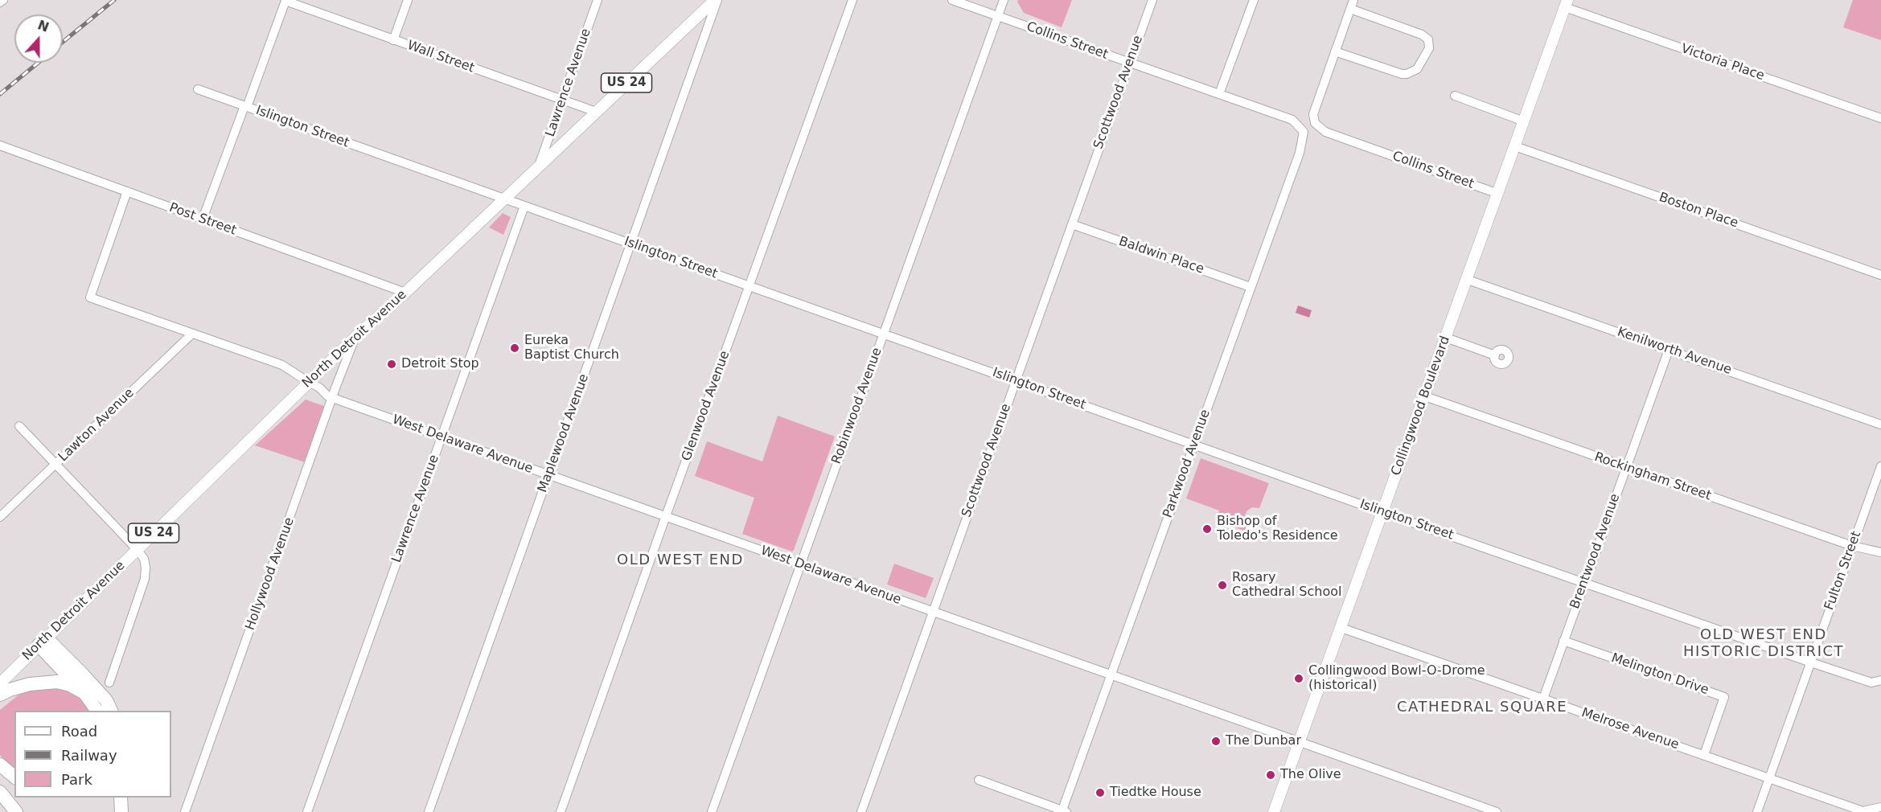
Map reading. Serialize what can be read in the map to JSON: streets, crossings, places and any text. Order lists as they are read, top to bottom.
{
  "streets": {
    "main road": ["US 24", "North Detroit Avenue", "Collingwood Boulevard"],
    "street": [
      "Collins Street",
      "Wall Street",
      "Victoria Place",
      "Lawrence Avenue",
      "Scottwood Avenue",
      "Islington Street",
      "Boston Place",
      "Post Street",
      "Baldwin Place",
      "Kenilworth Avenue",
      "Glenwood Avenue",
      "Robinwood Avenue",
      "Lawton Avenue",
      "Maplewood Avenue",
      "West Delaware Avenue",
      "Parkwood Avenue",
      "Rockingham Street",
      "Brentwood Avenue",
      "Fulton Street",
      "Hollywood Avenue",
      "Melington Drive",
      "Melrose Avenue"
    ]
  },
  "crossings": [
    ["Collins Street", "Scottwood Avenue"],
    ["Collins Street", "Robinwood Avenue"],
    ["Collins Street", "Collingwood Boulevard"],
    ["Collins Street", "Parkwood Avenue"],
    ["Wall Street", "Lawrence Avenue"],
    ["Wall Street", "North Detroit Avenue"],
    ["Victoria Place", "Collingwood Boulevard"],
    ["Lawrence Avenue", "Islington Street"],
    ["Lawrence Avenue", "North Detroit Avenue"],
    ["Lawrence Avenue", "West Delaware Avenue"],
    ["Scottwood Avenue", "Islington Street"],
    ["Scottwood Avenue", "Baldwin Place"],
    ["Scottwood Avenue", "West Delaware Avenue"],
    ["Islington Street", "North Detroit Avenue"],
    ["Islington Street", "Glenwood Avenue"],
    ["Islington Street", "Robinwood Avenue"],
    ["Islington Street", "Collingwood Boulevard"],
    ["Islington Street", "Maplewood Avenue"],
    ["Islington Street", "Parkwood Avenue"],
    ["Islington Street", "Brentwood Avenue"],
    ["Islington Street", "Fulton Street"],
    ["Boston Place", "Collingwood Boulevard"],
    ["Post Street", "North Detroit Avenue"],
    ["Post Street", "West Delaware Avenue"],
    ["Baldwin Place", "Parkwood Avenue"],
    ["North Detroit Avenue", "Maplewood Avenue"],
    ["North Detroit Avenue", "West Delaware Avenue"],
    ["North Detroit Avenue", "Hollywood Avenue"],
    ["Kenilworth Avenue", "Collingwood Boulevard"],
    ["Kenilworth Avenue", "Brentwood Avenue"],
    ["Glenwood Avenue", "West Delaware Avenue"],
    ["Robinwood Avenue", "West Delaware Avenue"],
    ["Collingwood Boulevard", "West Delaware Avenue"],
    ["Collingwood Boulevard", "Rockingham Street"],
    ["Collingwood Boulevard", "Melrose Avenue"],
    ["Lawton Avenue", "West Delaware Avenue"],
    ["Maplewood Avenue", "West Delaware Avenue"],
    ["West Delaware Avenue", "Parkwood Avenue"],
    ["West Delaware Avenue", "Hollywood Avenue"],
    ["Rockingham Street", "Brentwood Avenue"],
    ["Rockingham Street", "Fulton Street"],
    ["Brentwood Avenue", "Melington Drive"],
    ["Brentwood Avenue", "Melrose Avenue"],
    ["Fulton Street", "Melrose Avenue"],
    ["Melington Drive", "Melrose Avenue"]
  ],
  "districts": ["OLD WEST END", "OLD WEST END HISTORIC DISTRICT", "CATHEDRAL SQUARE"],
  "places": [
    "Eureka Baptist Church",
    "Detroit Stop",
    "Bishop of Toledo's Residence",
    "Rosary Cathedral School",
    "Collingwood Bowl-O-Drome (historical)",
    "The Dunbar",
    "The Olive",
    "Tiedtke House"
  ],
  "legend": ["Road", "Railway", "Park"],
  "north": "top"
}
